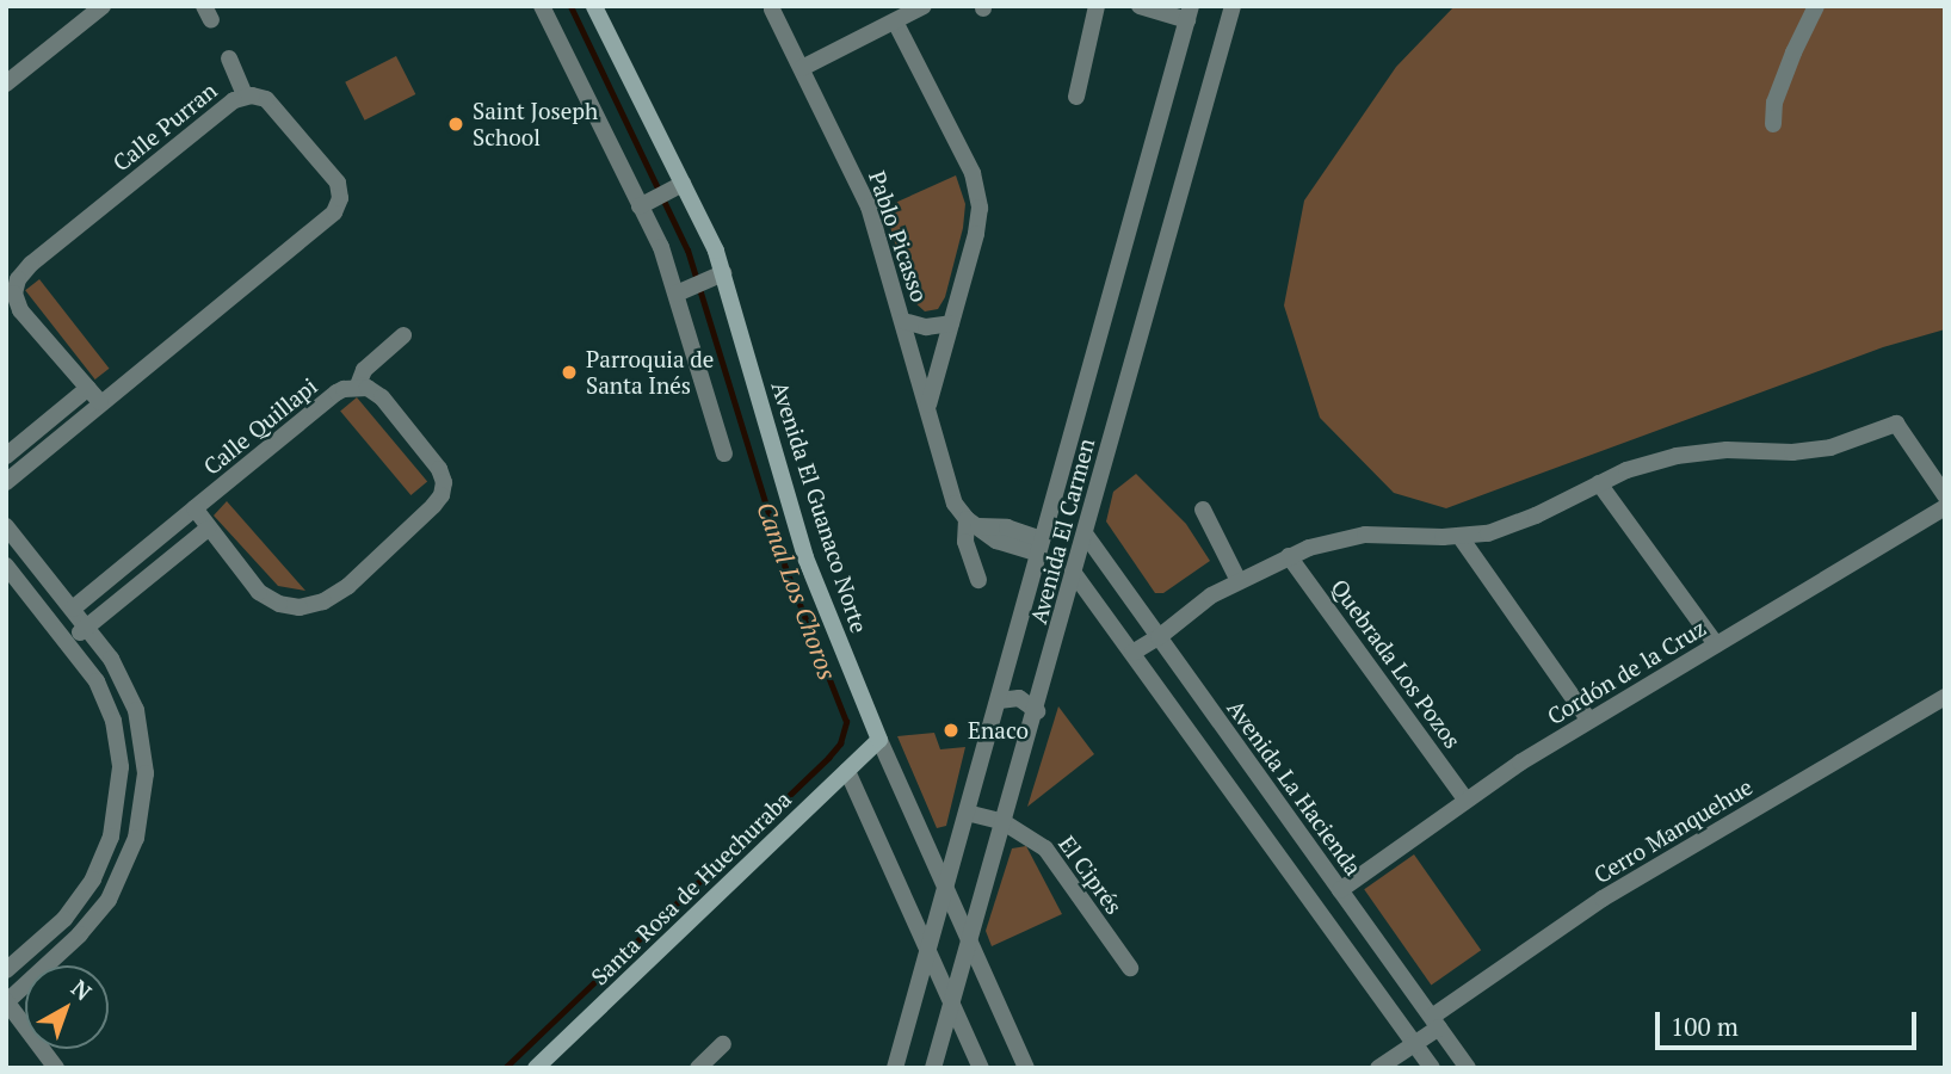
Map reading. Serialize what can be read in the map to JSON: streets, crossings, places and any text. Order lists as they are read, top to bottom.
{
  "streets": {
    "street": [
      "Calle Purran",
      "Pablo Picasso",
      "Calle Quillapi",
      "Avenida El Guanaco Norte",
      "Avenida El Carmen",
      "Quebrada Los Pozos",
      "Cordón de la Cruz",
      "Avenida La Hacienda",
      "Cerro Manquehue",
      "El Ciprés",
      "Santa Rosa de Huechuraba"
    ]
  },
  "crossings": [
    ["Avenida El Guanaco Norte", "Avenida El Carmen"],
    ["Avenida El Guanaco Norte", "Santa Rosa de Huechuraba"],
    ["Avenida El Carmen", "Avenida La Hacienda"],
    ["Avenida El Carmen", "El Ciprés"],
    ["Quebrada Los Pozos", "Cordón de la Cruz"],
    ["Cordón de la Cruz", "Avenida La Hacienda"],
    ["Avenida La Hacienda", "Cerro Manquehue"]
  ],
  "water": ["Canal Los Choros"],
  "places": ["Saint Joseph School", "Parroquia de Santa Inés", "Enaco"],
  "scale_bar": "100 m",
  "north": "top right"
}
